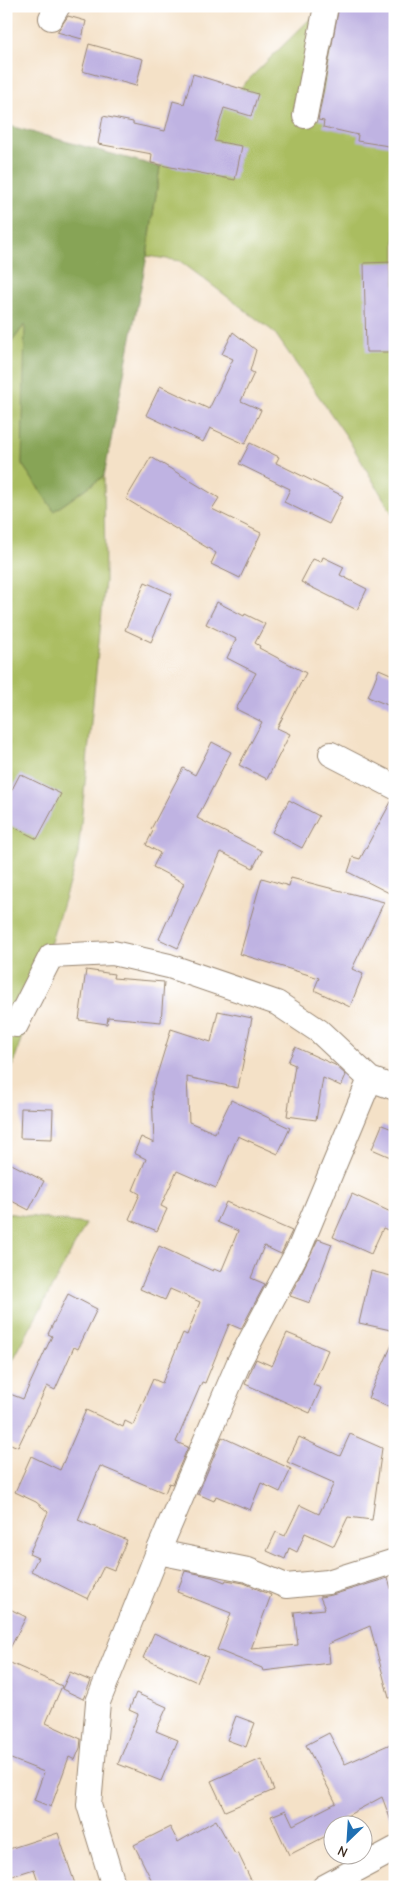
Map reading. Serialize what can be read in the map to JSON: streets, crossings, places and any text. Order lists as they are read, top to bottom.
{
  "north": "bottom left"
}
